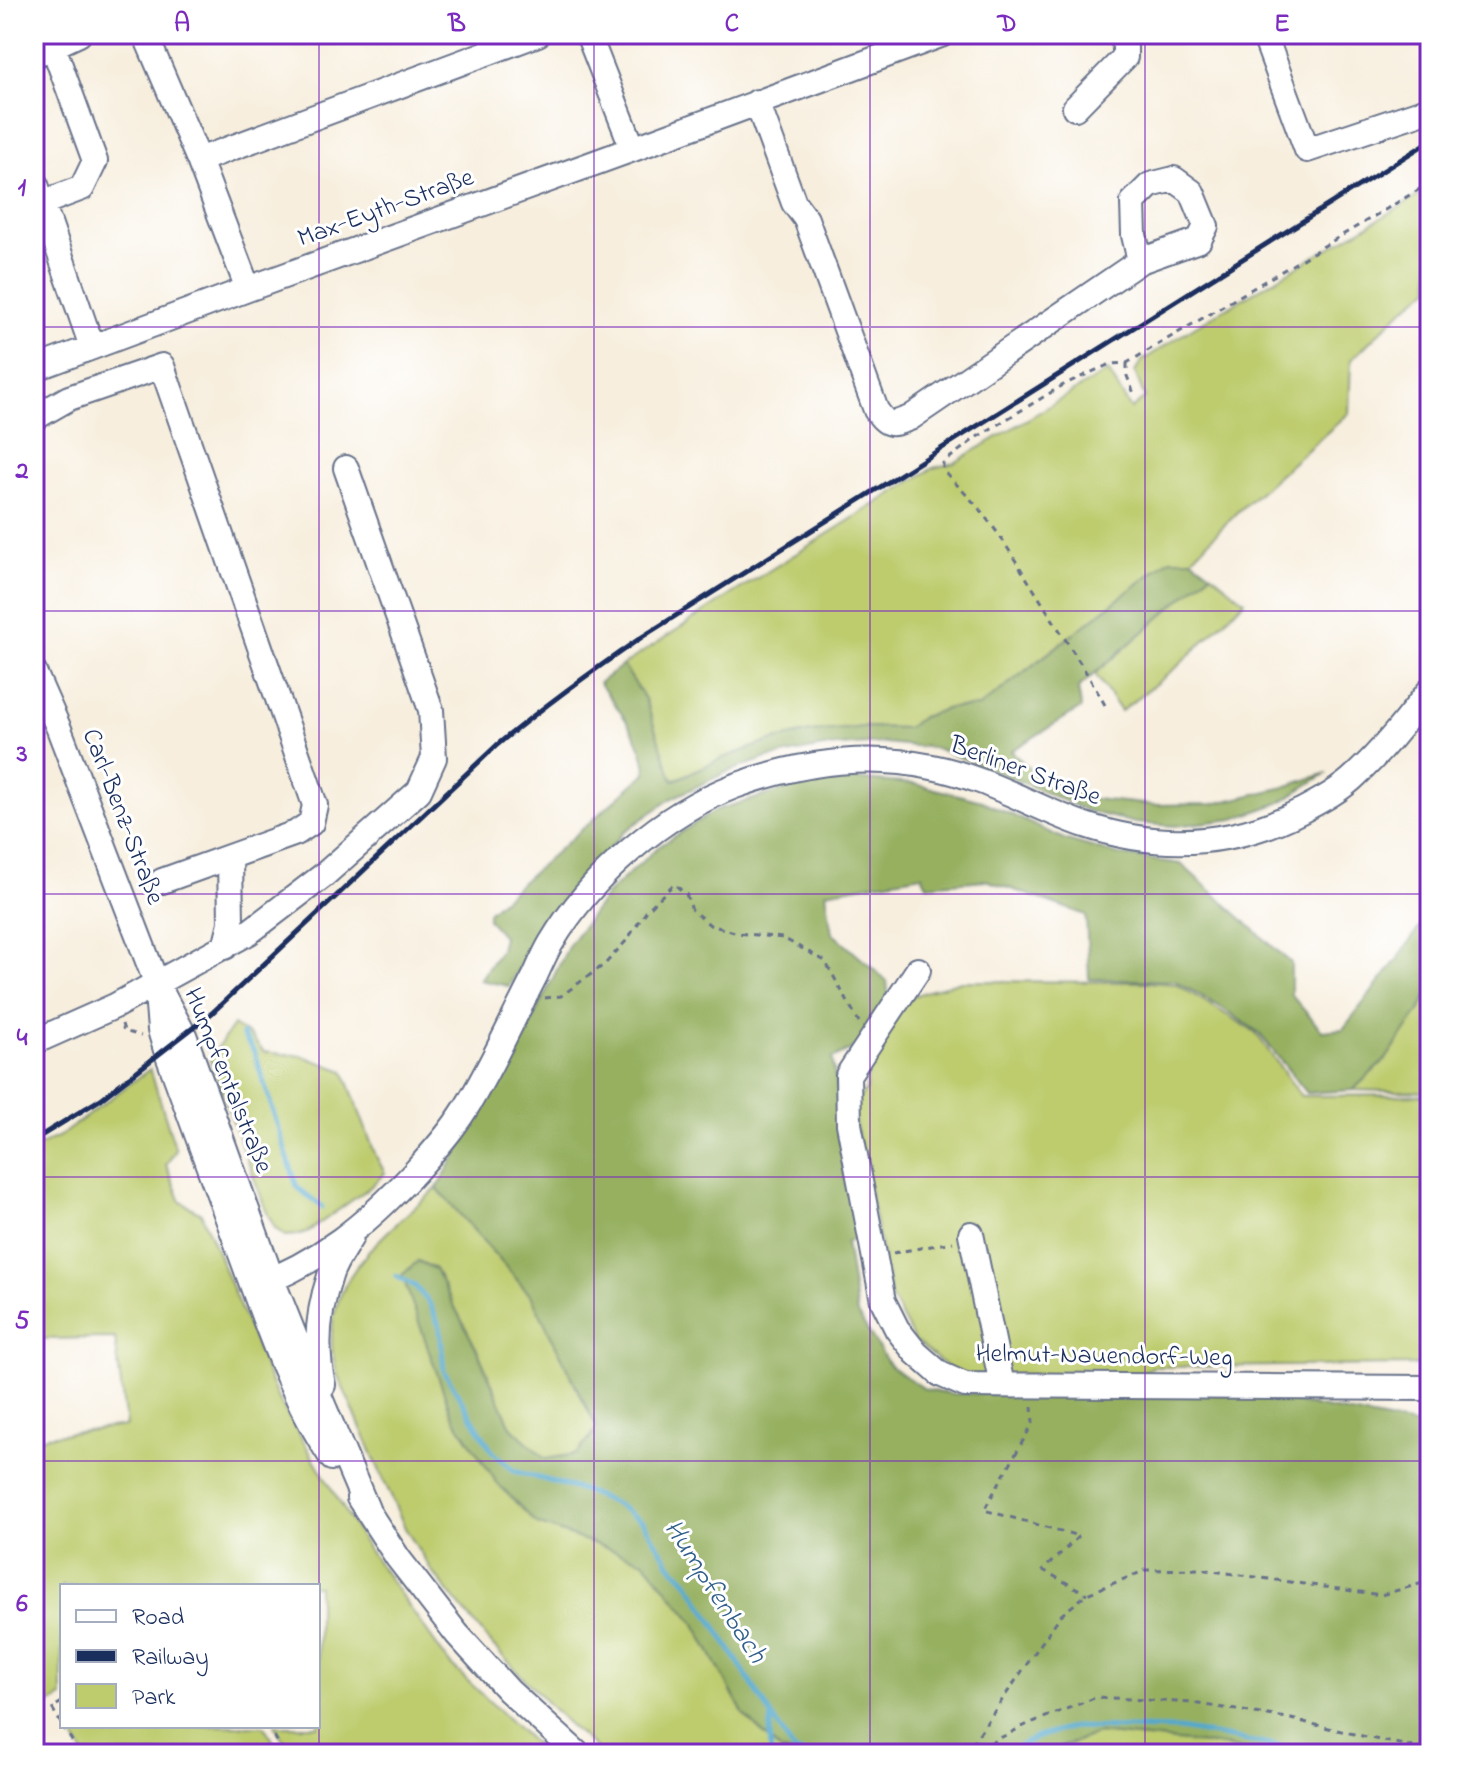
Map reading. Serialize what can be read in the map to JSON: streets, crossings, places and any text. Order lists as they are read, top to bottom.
{
  "streets": {
    "street": [
      "Max-Eyth-Straße",
      "Berliner Straße",
      "Carl-Benz-Straße",
      "Humpfentalstraße",
      "Helmut-Nauendorf-Weg"
    ]
  },
  "crossings": [
    ["Berliner Straße", "Humpfentalstraße"],
    ["Carl-Benz-Straße", "Humpfentalstraße"]
  ],
  "water": ["Humpfenbach"],
  "legend": ["Road", "Railway", "Park"],
  "grid": {
    "columns": [
      "A",
      "B",
      "C",
      "D",
      "E"
    ],
    "rows": [
      "1",
      "2",
      "3",
      "4",
      "5",
      "6"
    ]
  }
}
